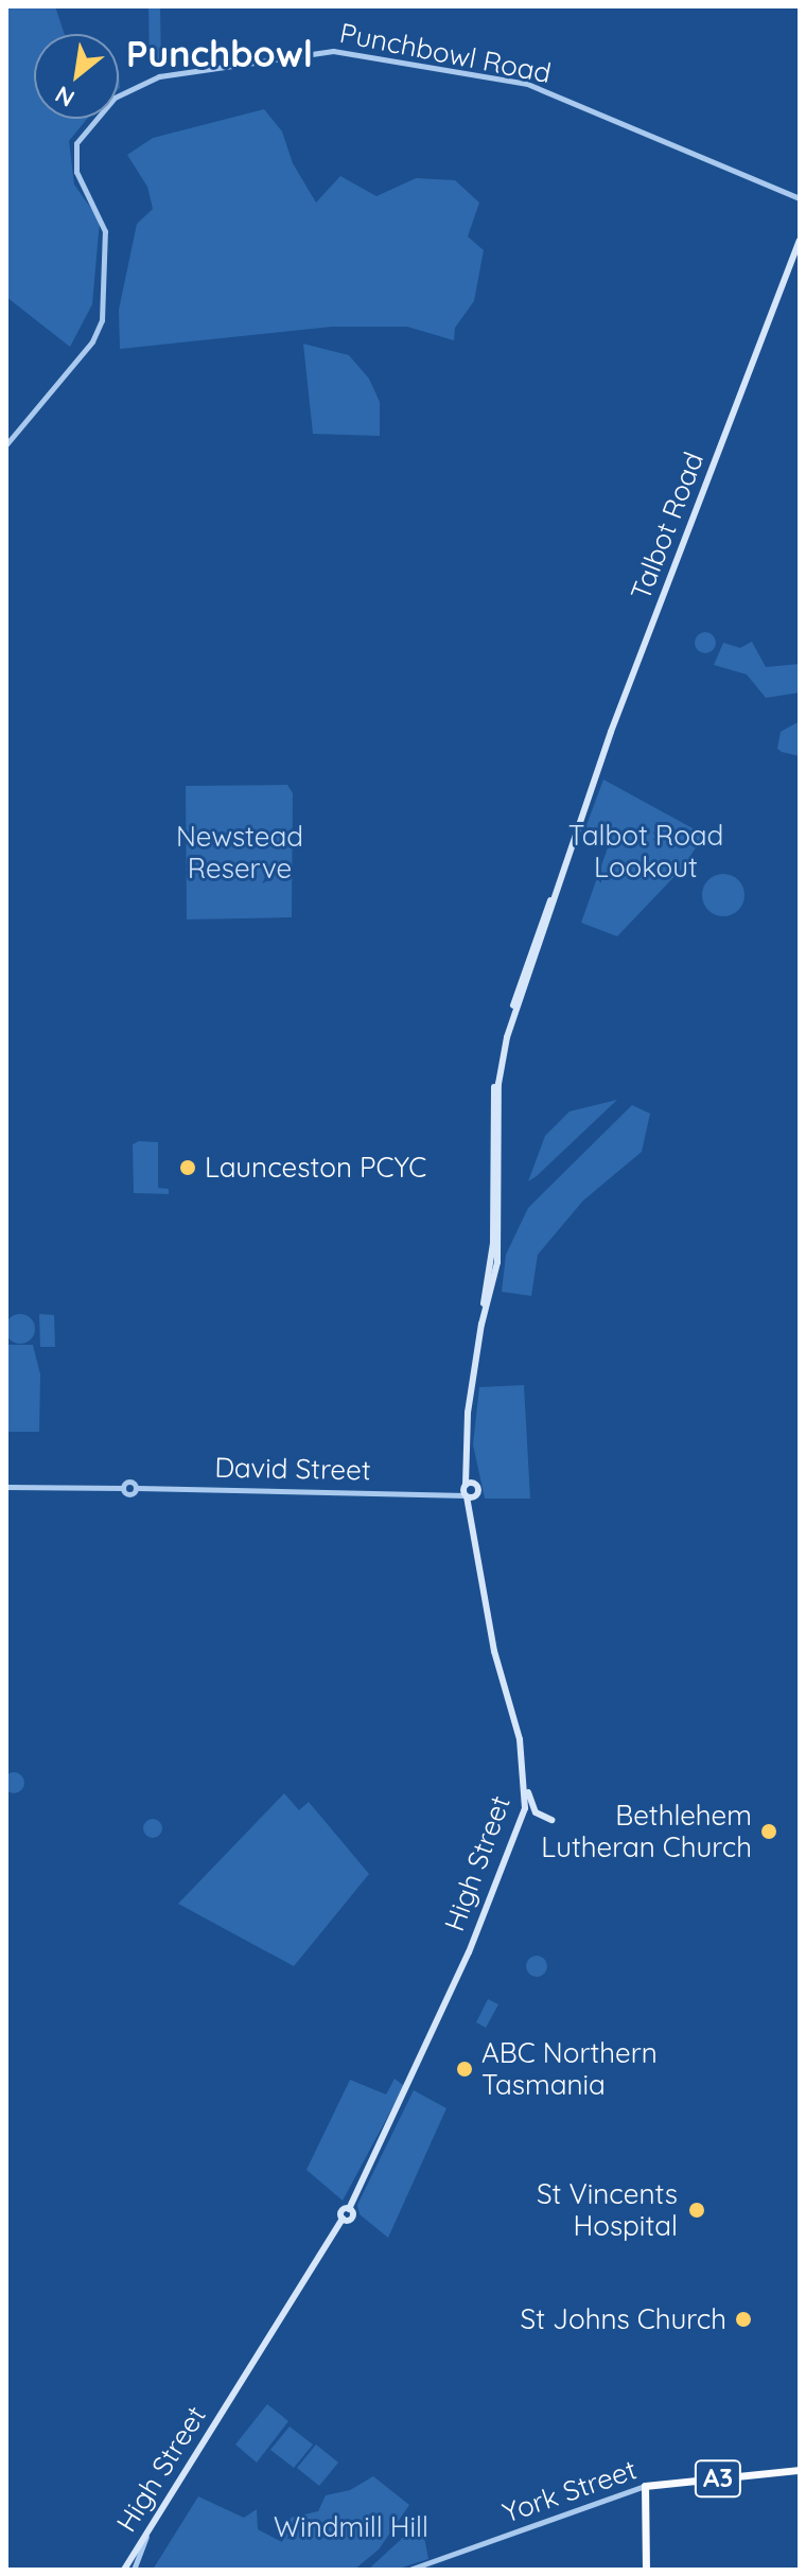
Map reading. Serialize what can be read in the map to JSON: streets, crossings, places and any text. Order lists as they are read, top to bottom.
{
  "streets": {
    "highway": ["A3", "York Street"],
    "main road": ["Talbot Road", "High Street"],
    "street": ["Punchbowl Road", "David Street"]
  },
  "crossings": [
    ["David Street", "High Street"]
  ],
  "districts": ["Punchbowl"],
  "parks": ["Talbot Road Lookout", "Newstead Reserve", "Windmill Hill"],
  "places": [
    "Launceston PCYC",
    "Bethlehem Lutheran Church",
    "ABC Northern Tasmania",
    "St Vincents Hospital",
    "St Johns Church"
  ],
  "north": "bottom left"
}
